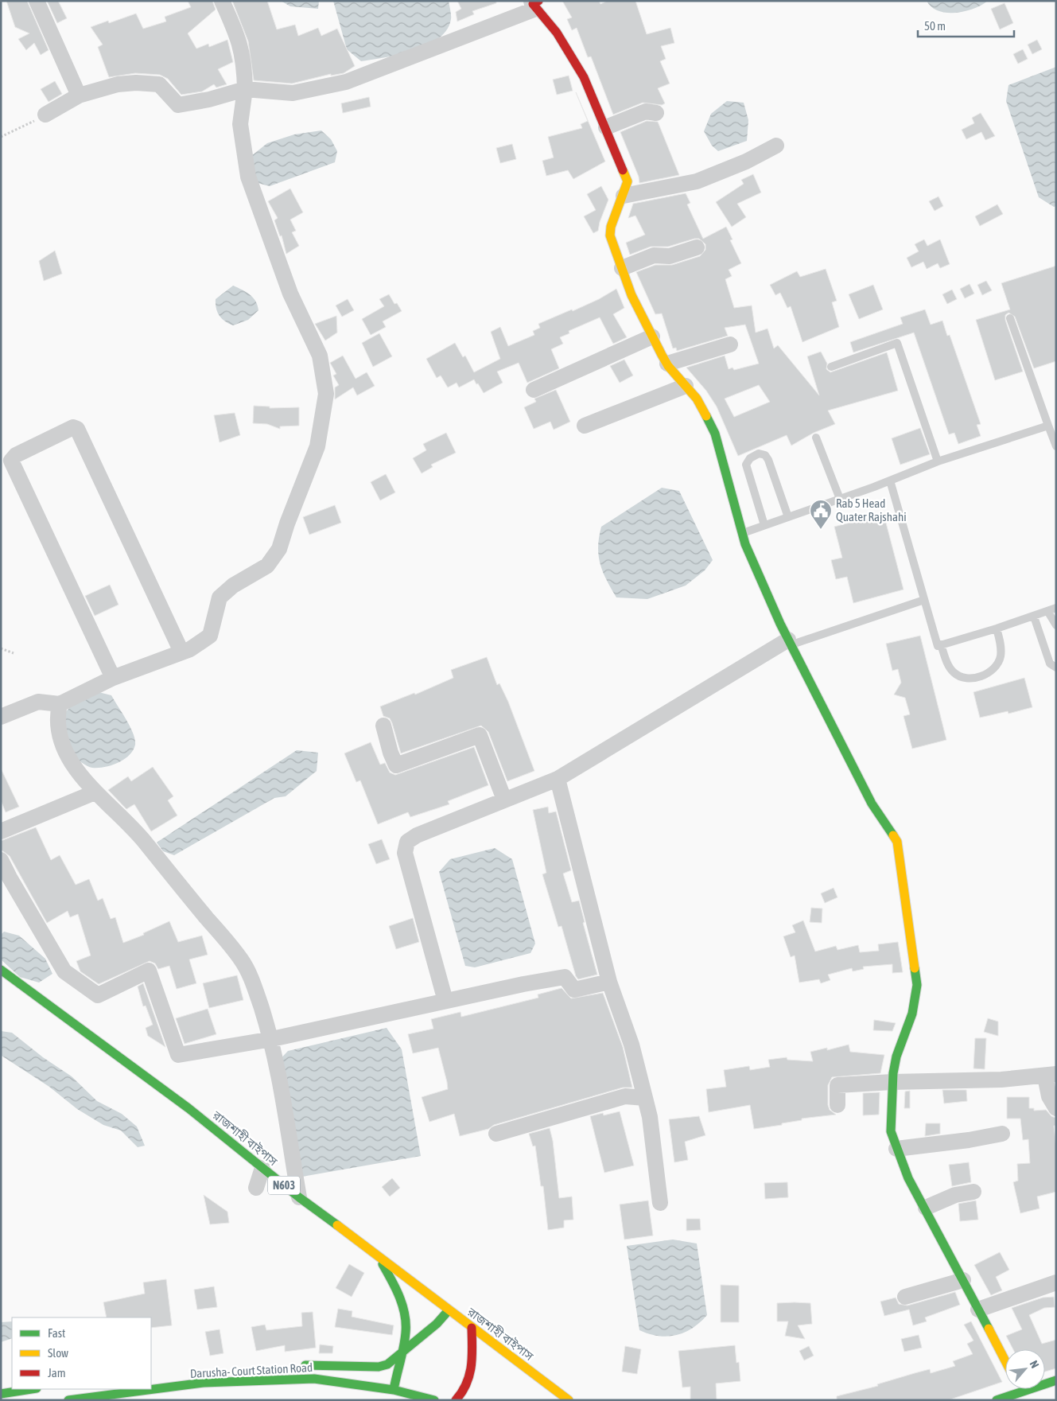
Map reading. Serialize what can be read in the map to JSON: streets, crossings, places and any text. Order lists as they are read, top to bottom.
{
  "streets": {
    "main road": ["রাজশাহী বাইপাস", "N603", "Darusha- Court Station Road"]
  },
  "crossings": [
    ["রাজশাহী বাইপাস", "Darusha- Court Station Road"]
  ],
  "places": {
    "public building": ["Rab 5 Head Quater Rajshahi"]
  },
  "legend": ["Fast", "Slow", "Jam"],
  "scale_bar": "50 m",
  "north": "top right"
}
